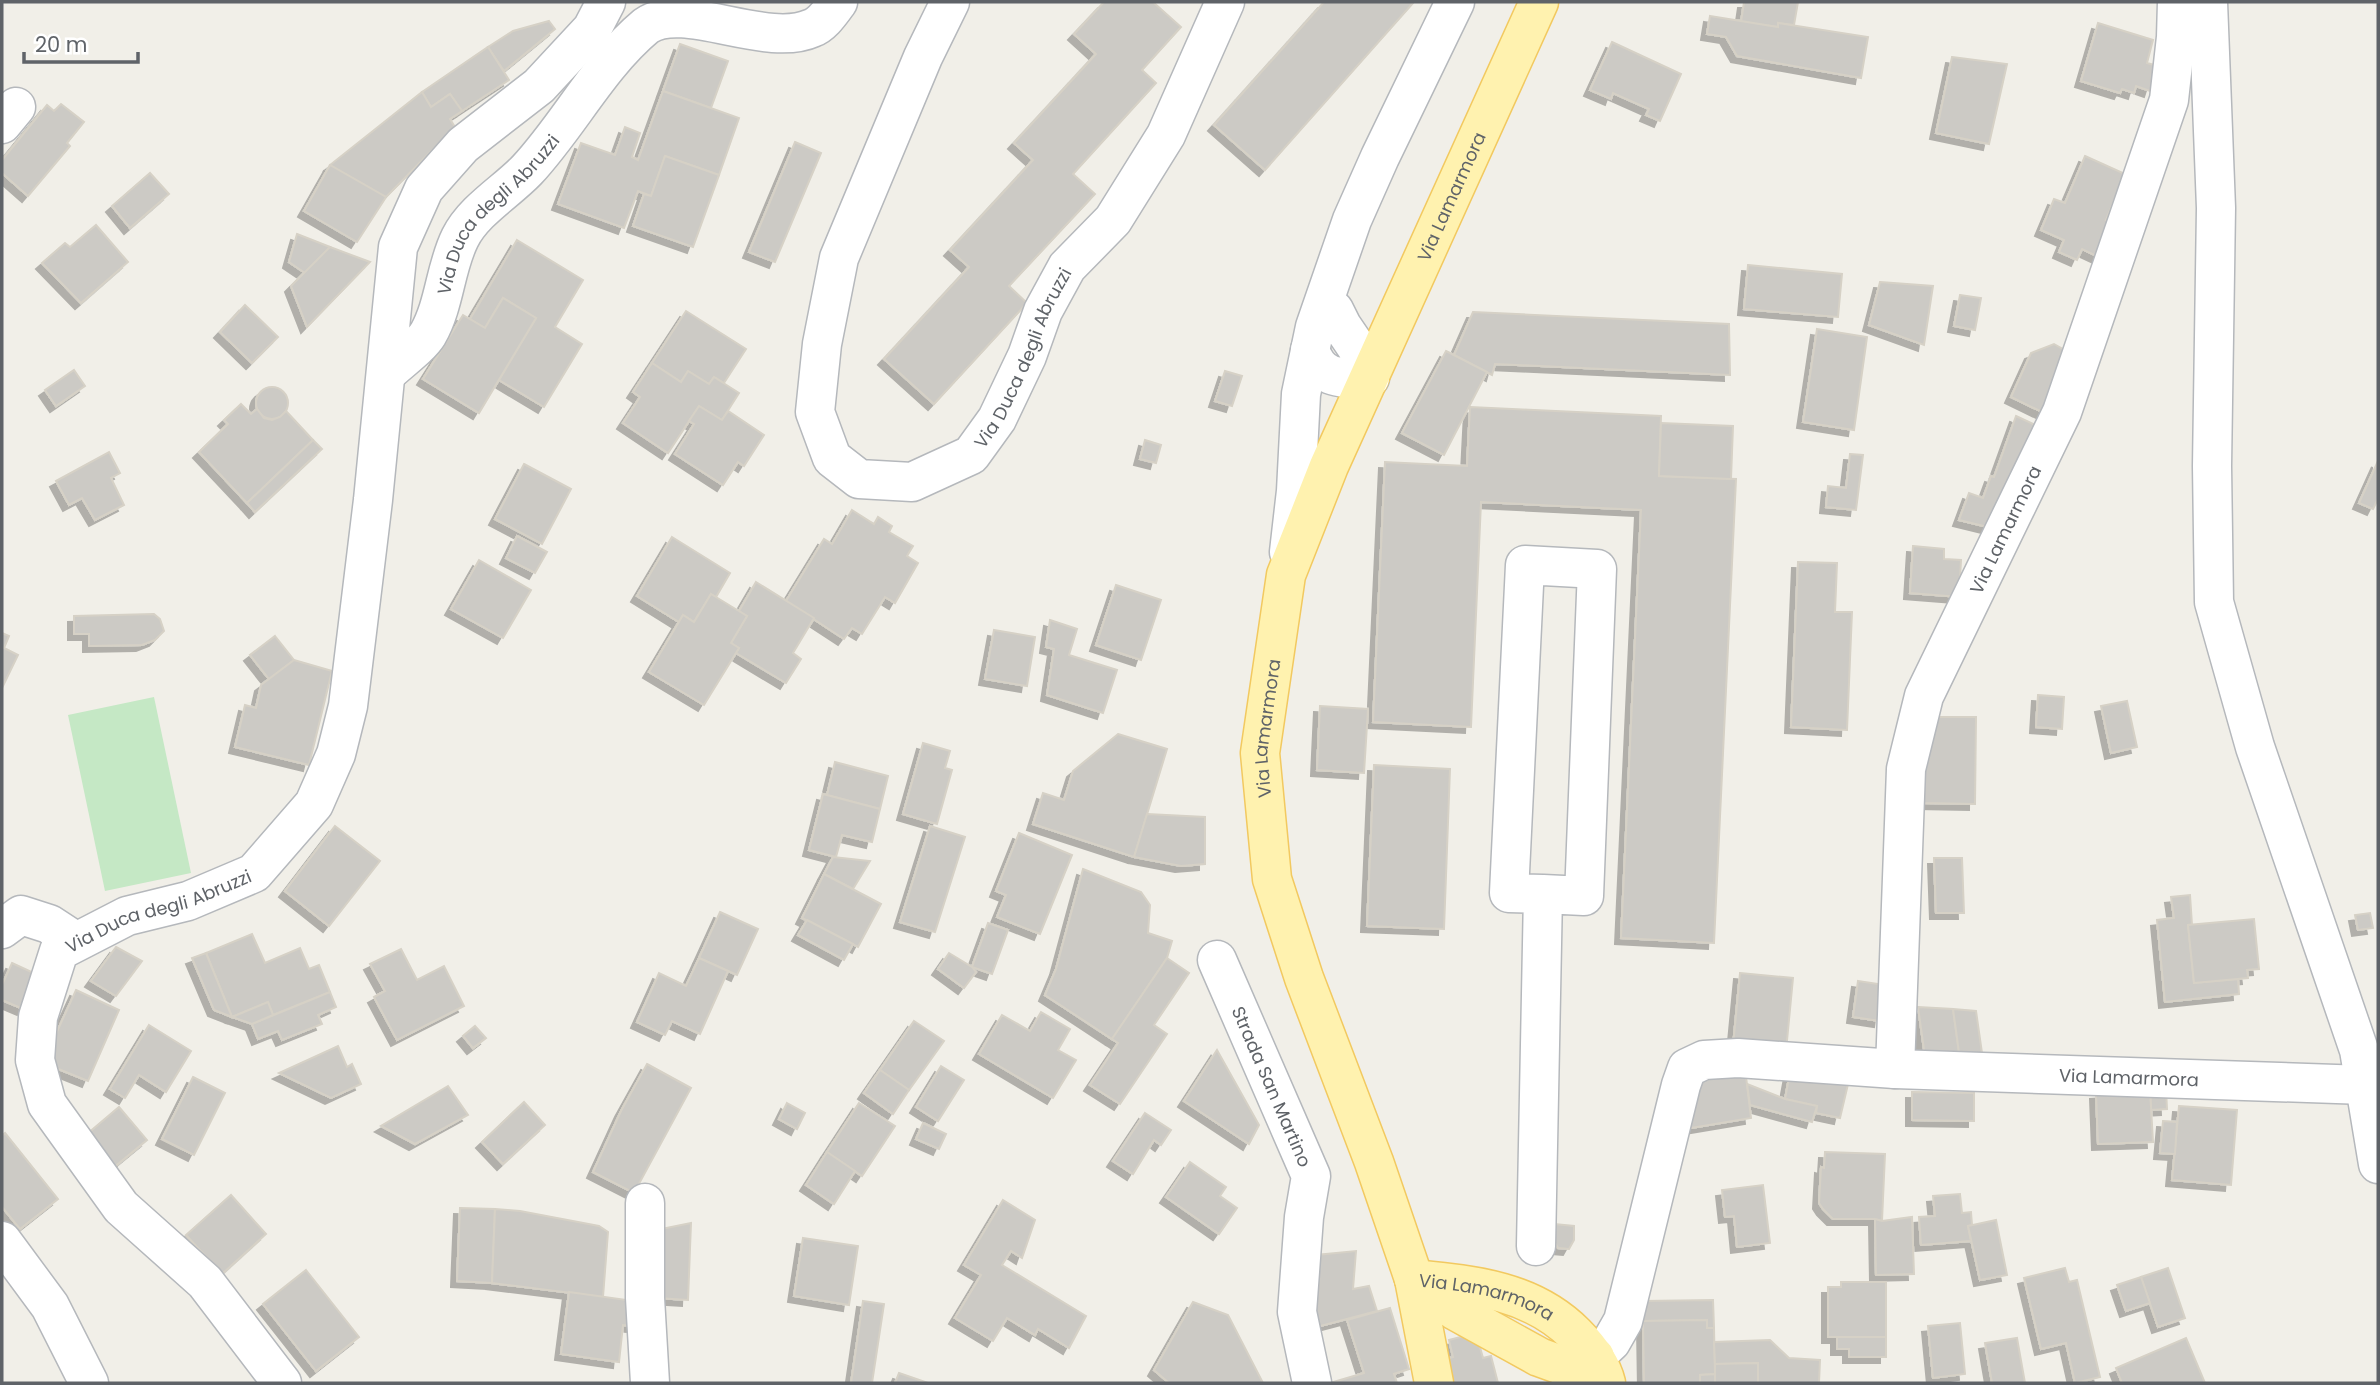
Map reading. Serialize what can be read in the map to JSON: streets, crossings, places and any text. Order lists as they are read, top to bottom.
{
  "streets": {
    "main road": ["Via Lamarmora"],
    "street": ["Via Duca degli Abruzzi", "Strada San Martino"]
  },
  "scale_bar": "20 m"
}
